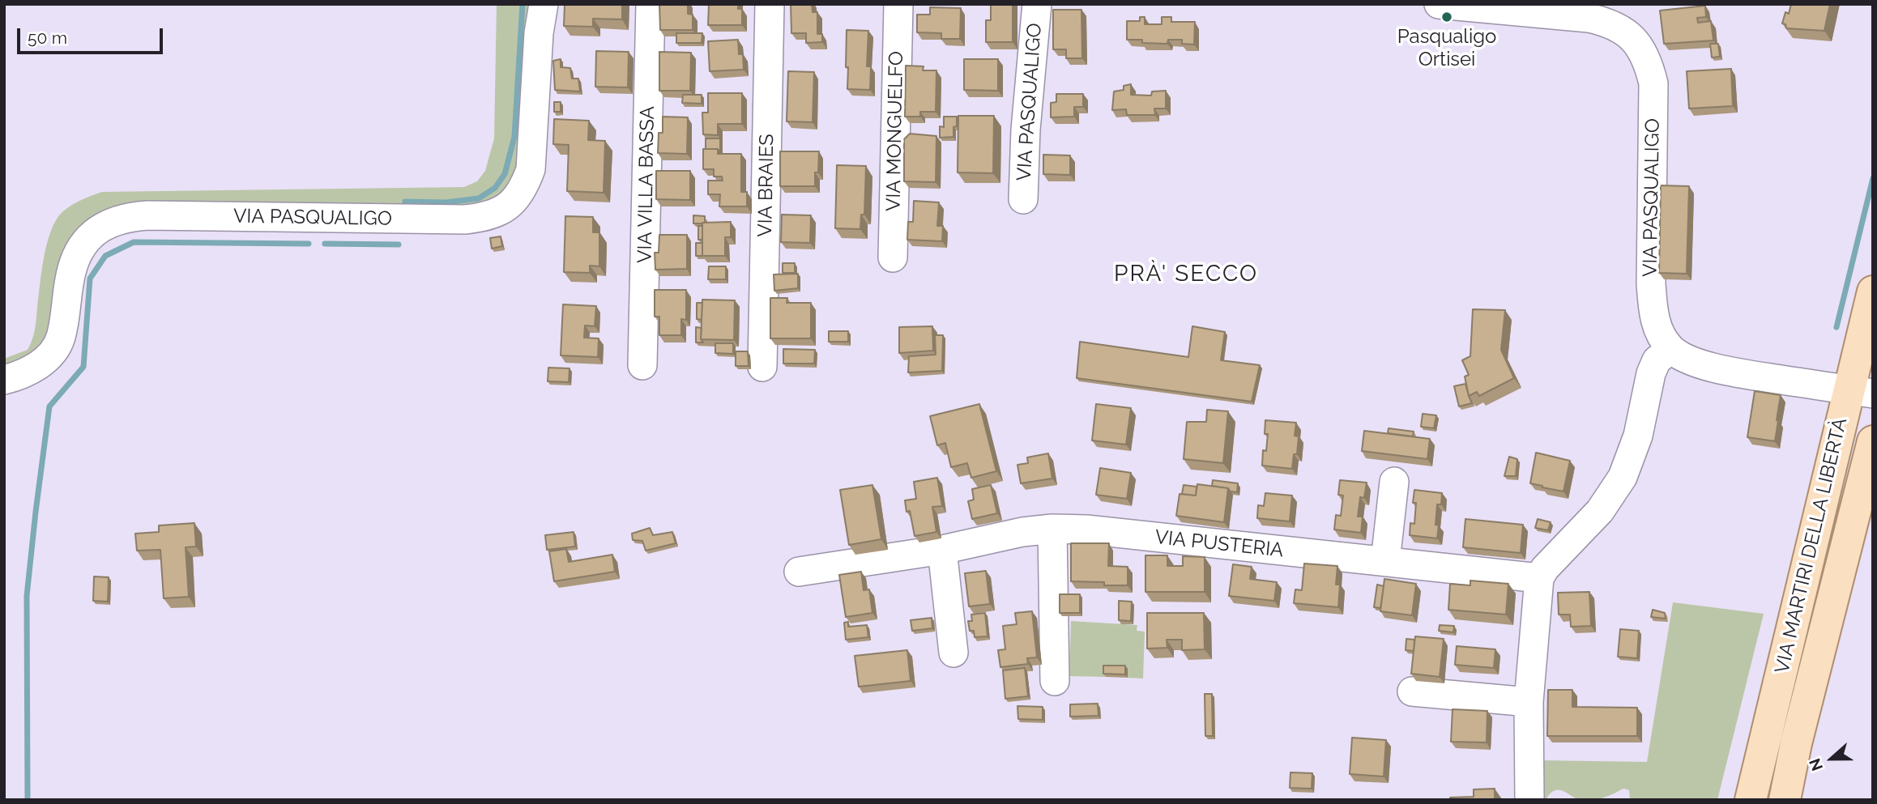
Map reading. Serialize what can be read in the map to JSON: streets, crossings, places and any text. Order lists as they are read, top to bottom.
{
  "streets": {
    "main road": ["VIA MARTIRI DELLA LIBERTÀ"],
    "street": [
      "VIA PASQUALIGO",
      "VIA MONGUELFO",
      "VIA VILLA BASSA",
      "VIA BRAIES",
      "VIA PUSTERIA"
    ]
  },
  "districts": ["PRÀ' SECCO"],
  "places": ["Pasqualigo Ortisei"],
  "scale_bar": "50 m",
  "north": "left"
}
